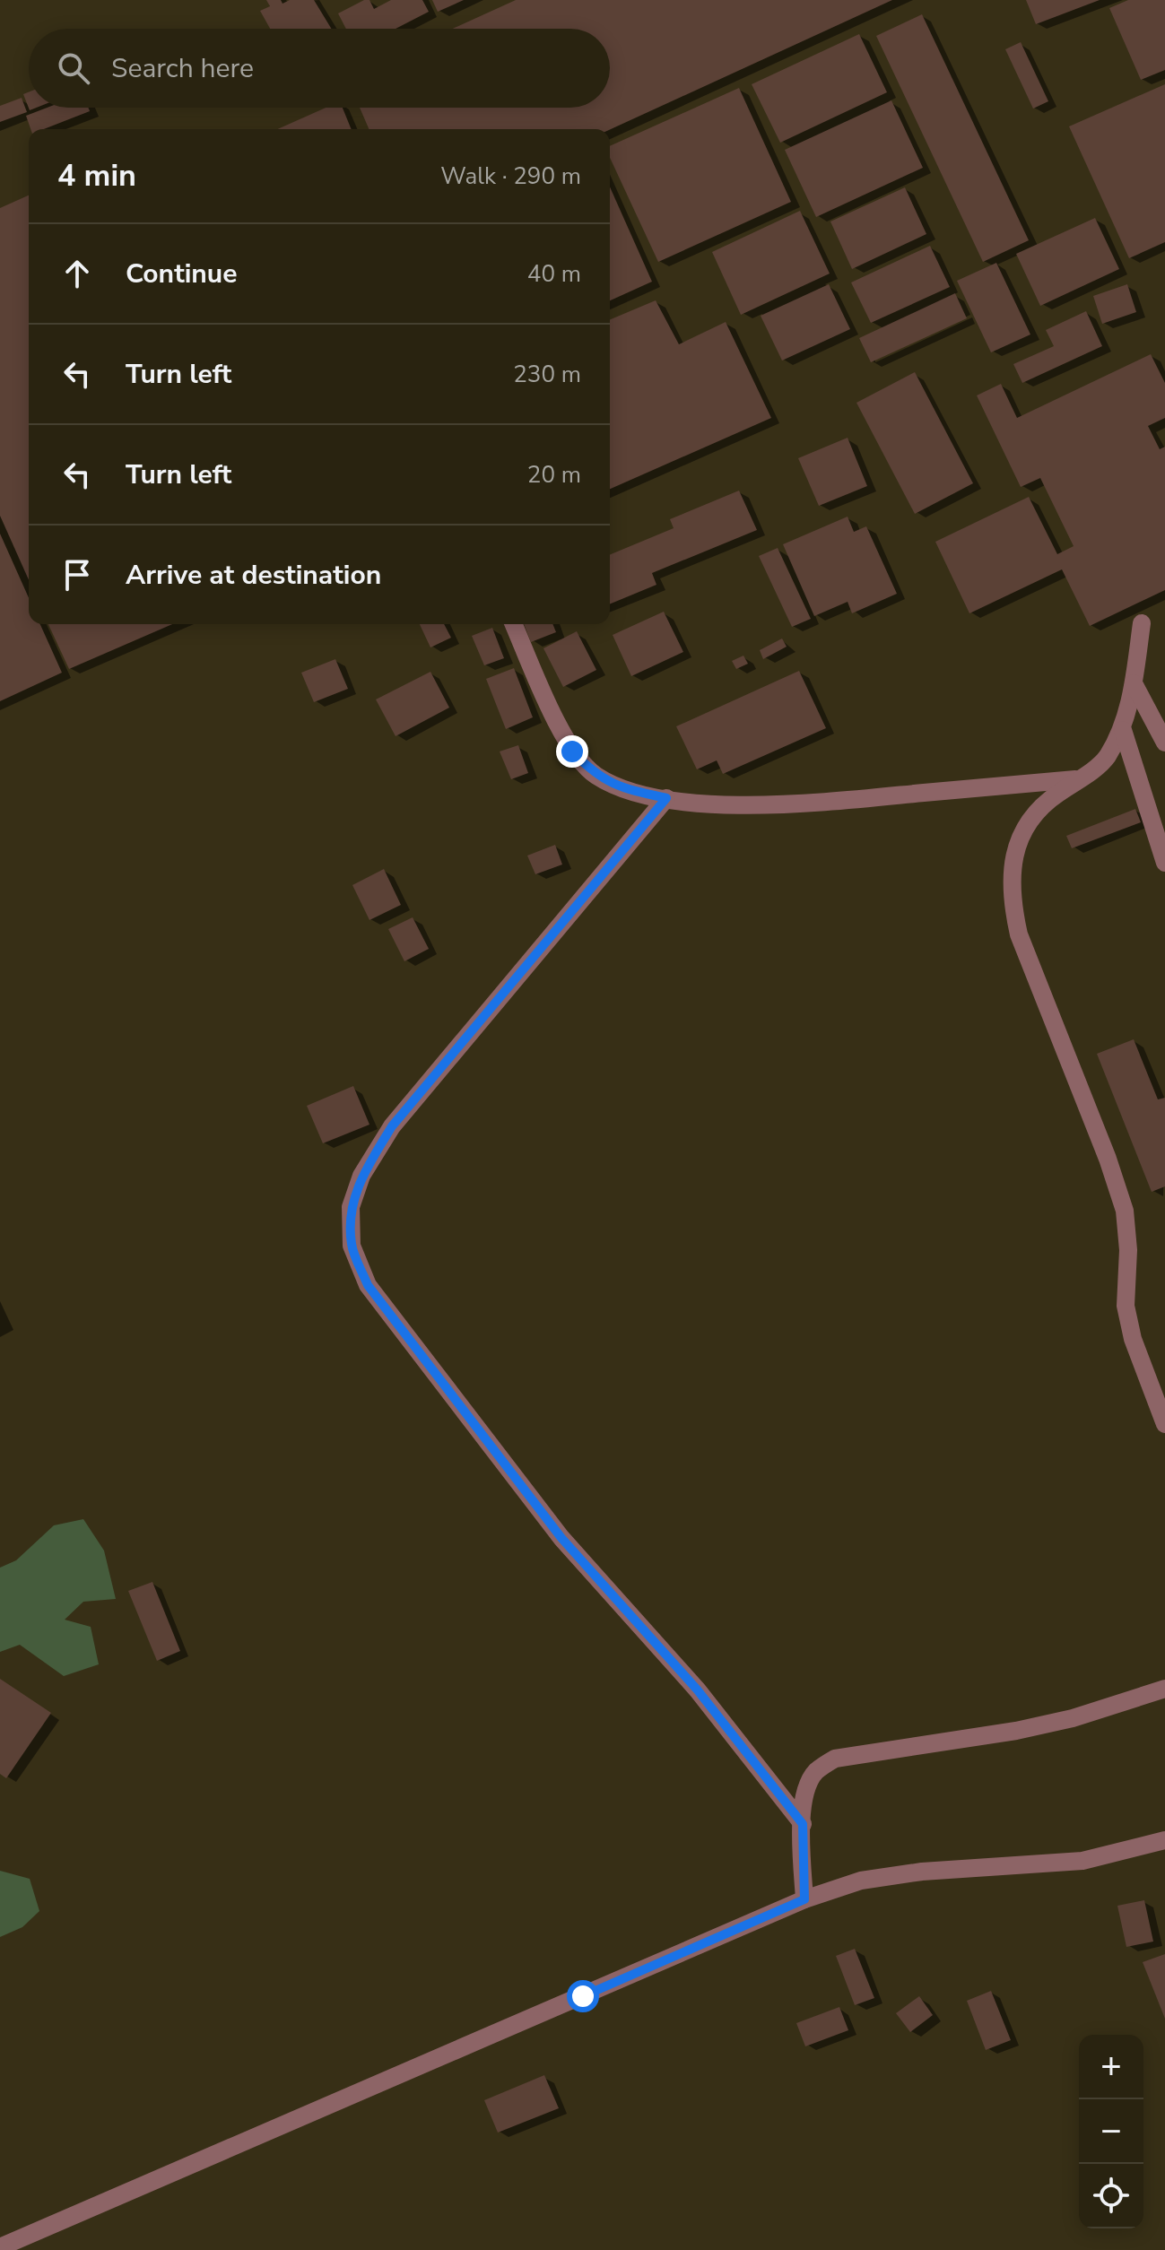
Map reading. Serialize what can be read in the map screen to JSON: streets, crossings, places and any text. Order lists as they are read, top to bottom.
{
  "page": {
    "search": "Search here",
    "heading": ["4 min", "Walk · 290 m"],
    "list": [
      ["Continue", "40 m"],
      ["Turn left", "230 m"],
      ["Turn left", "20 m"],
      "Arrive at destination"
    ],
    "map_buttons": ["+", "−"]
  }
}
